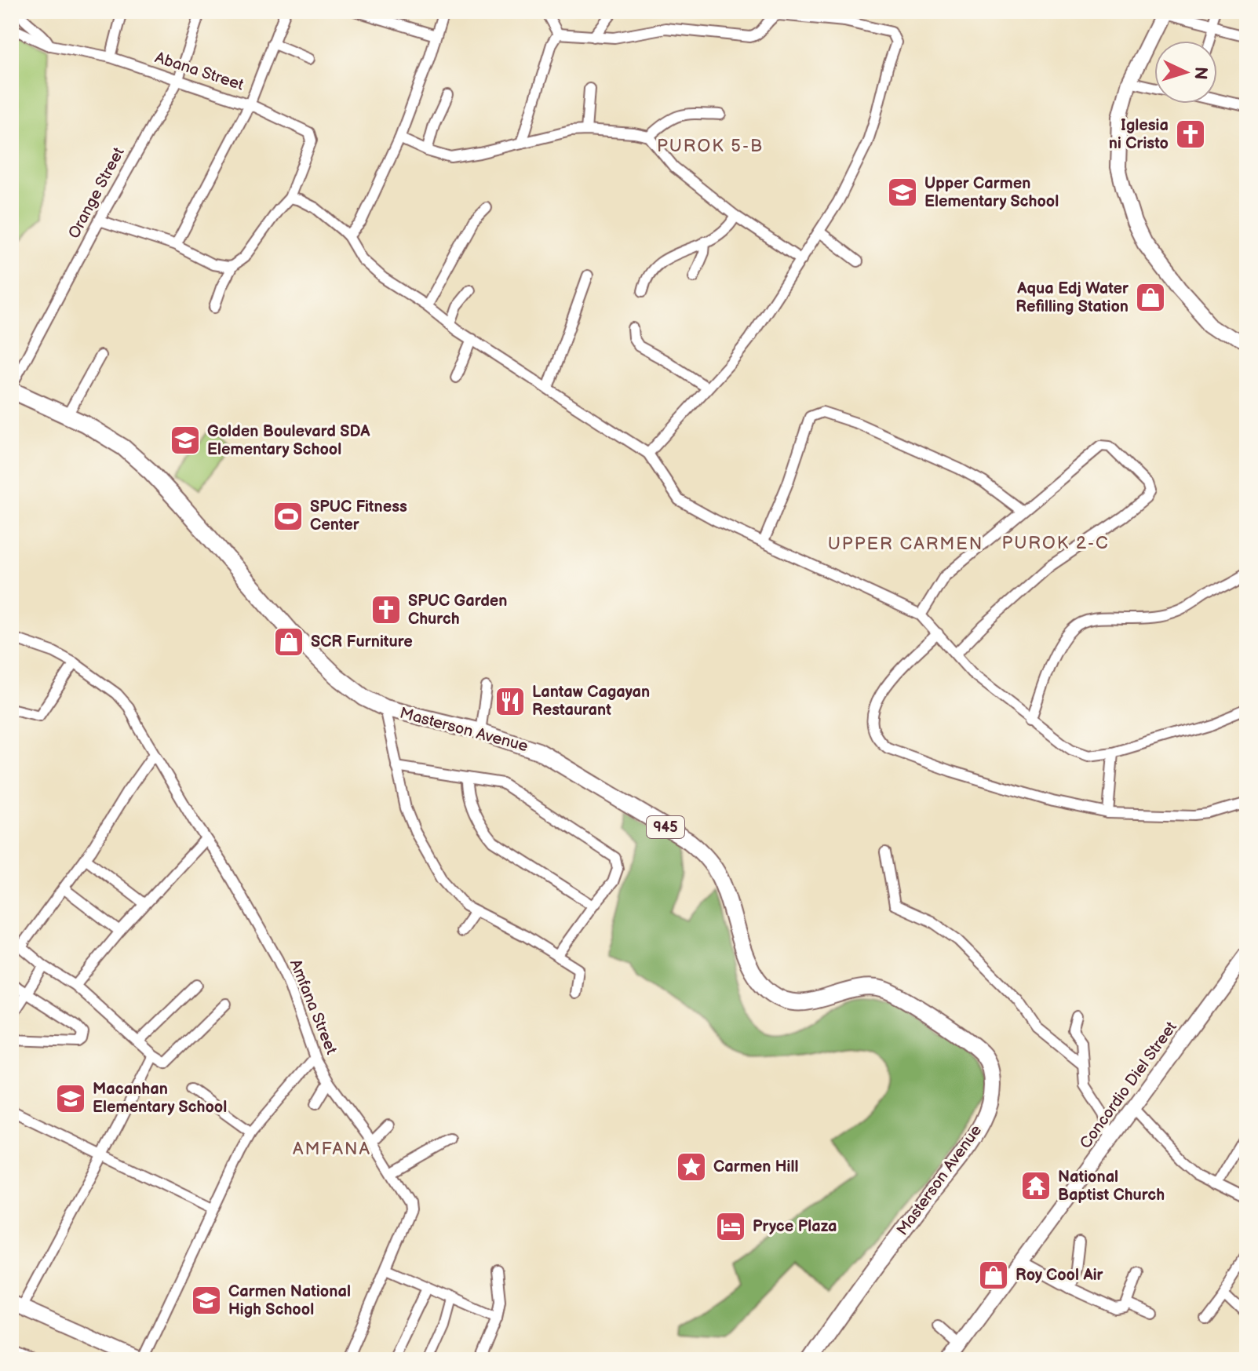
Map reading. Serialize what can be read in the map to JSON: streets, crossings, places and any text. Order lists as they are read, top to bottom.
{
  "streets": {
    "main road": ["Masterson Avenue", "945", "Concordio Diel Street"],
    "street": ["Abana Street", "Orange Street", "Amfana Street"]
  },
  "crossings": [
    ["Abana Street", "Orange Street"],
    ["Orange Street", "Masterson Avenue"]
  ],
  "districts": [
    "PUROK 5-B",
    "PUROK 2-C",
    "UPPER CARMEN",
    "AMFANA"
  ],
  "places": {
    "church": ["Iglesia ni Cristo", "SPUC Garden Church"],
    "school or university": [
      "Upper Carmen Elementary School",
      "Golden Boulevard SDA Elementary School",
      "Macanhan Elementary School",
      "Carmen National High School"
    ],
    "shop": ["Aqua Edj Water Refilling Station", "SCR Furniture", "Roy Cool Air"],
    "sports": ["SPUC Fitness Center"],
    "restaurant": ["Lantaw Cagayan Restaurant"],
    "place": ["Carmen Hill"],
    "temple": ["National Baptist Church"],
    "hotel": ["Pryce Plaza"]
  },
  "north": "right"
}
